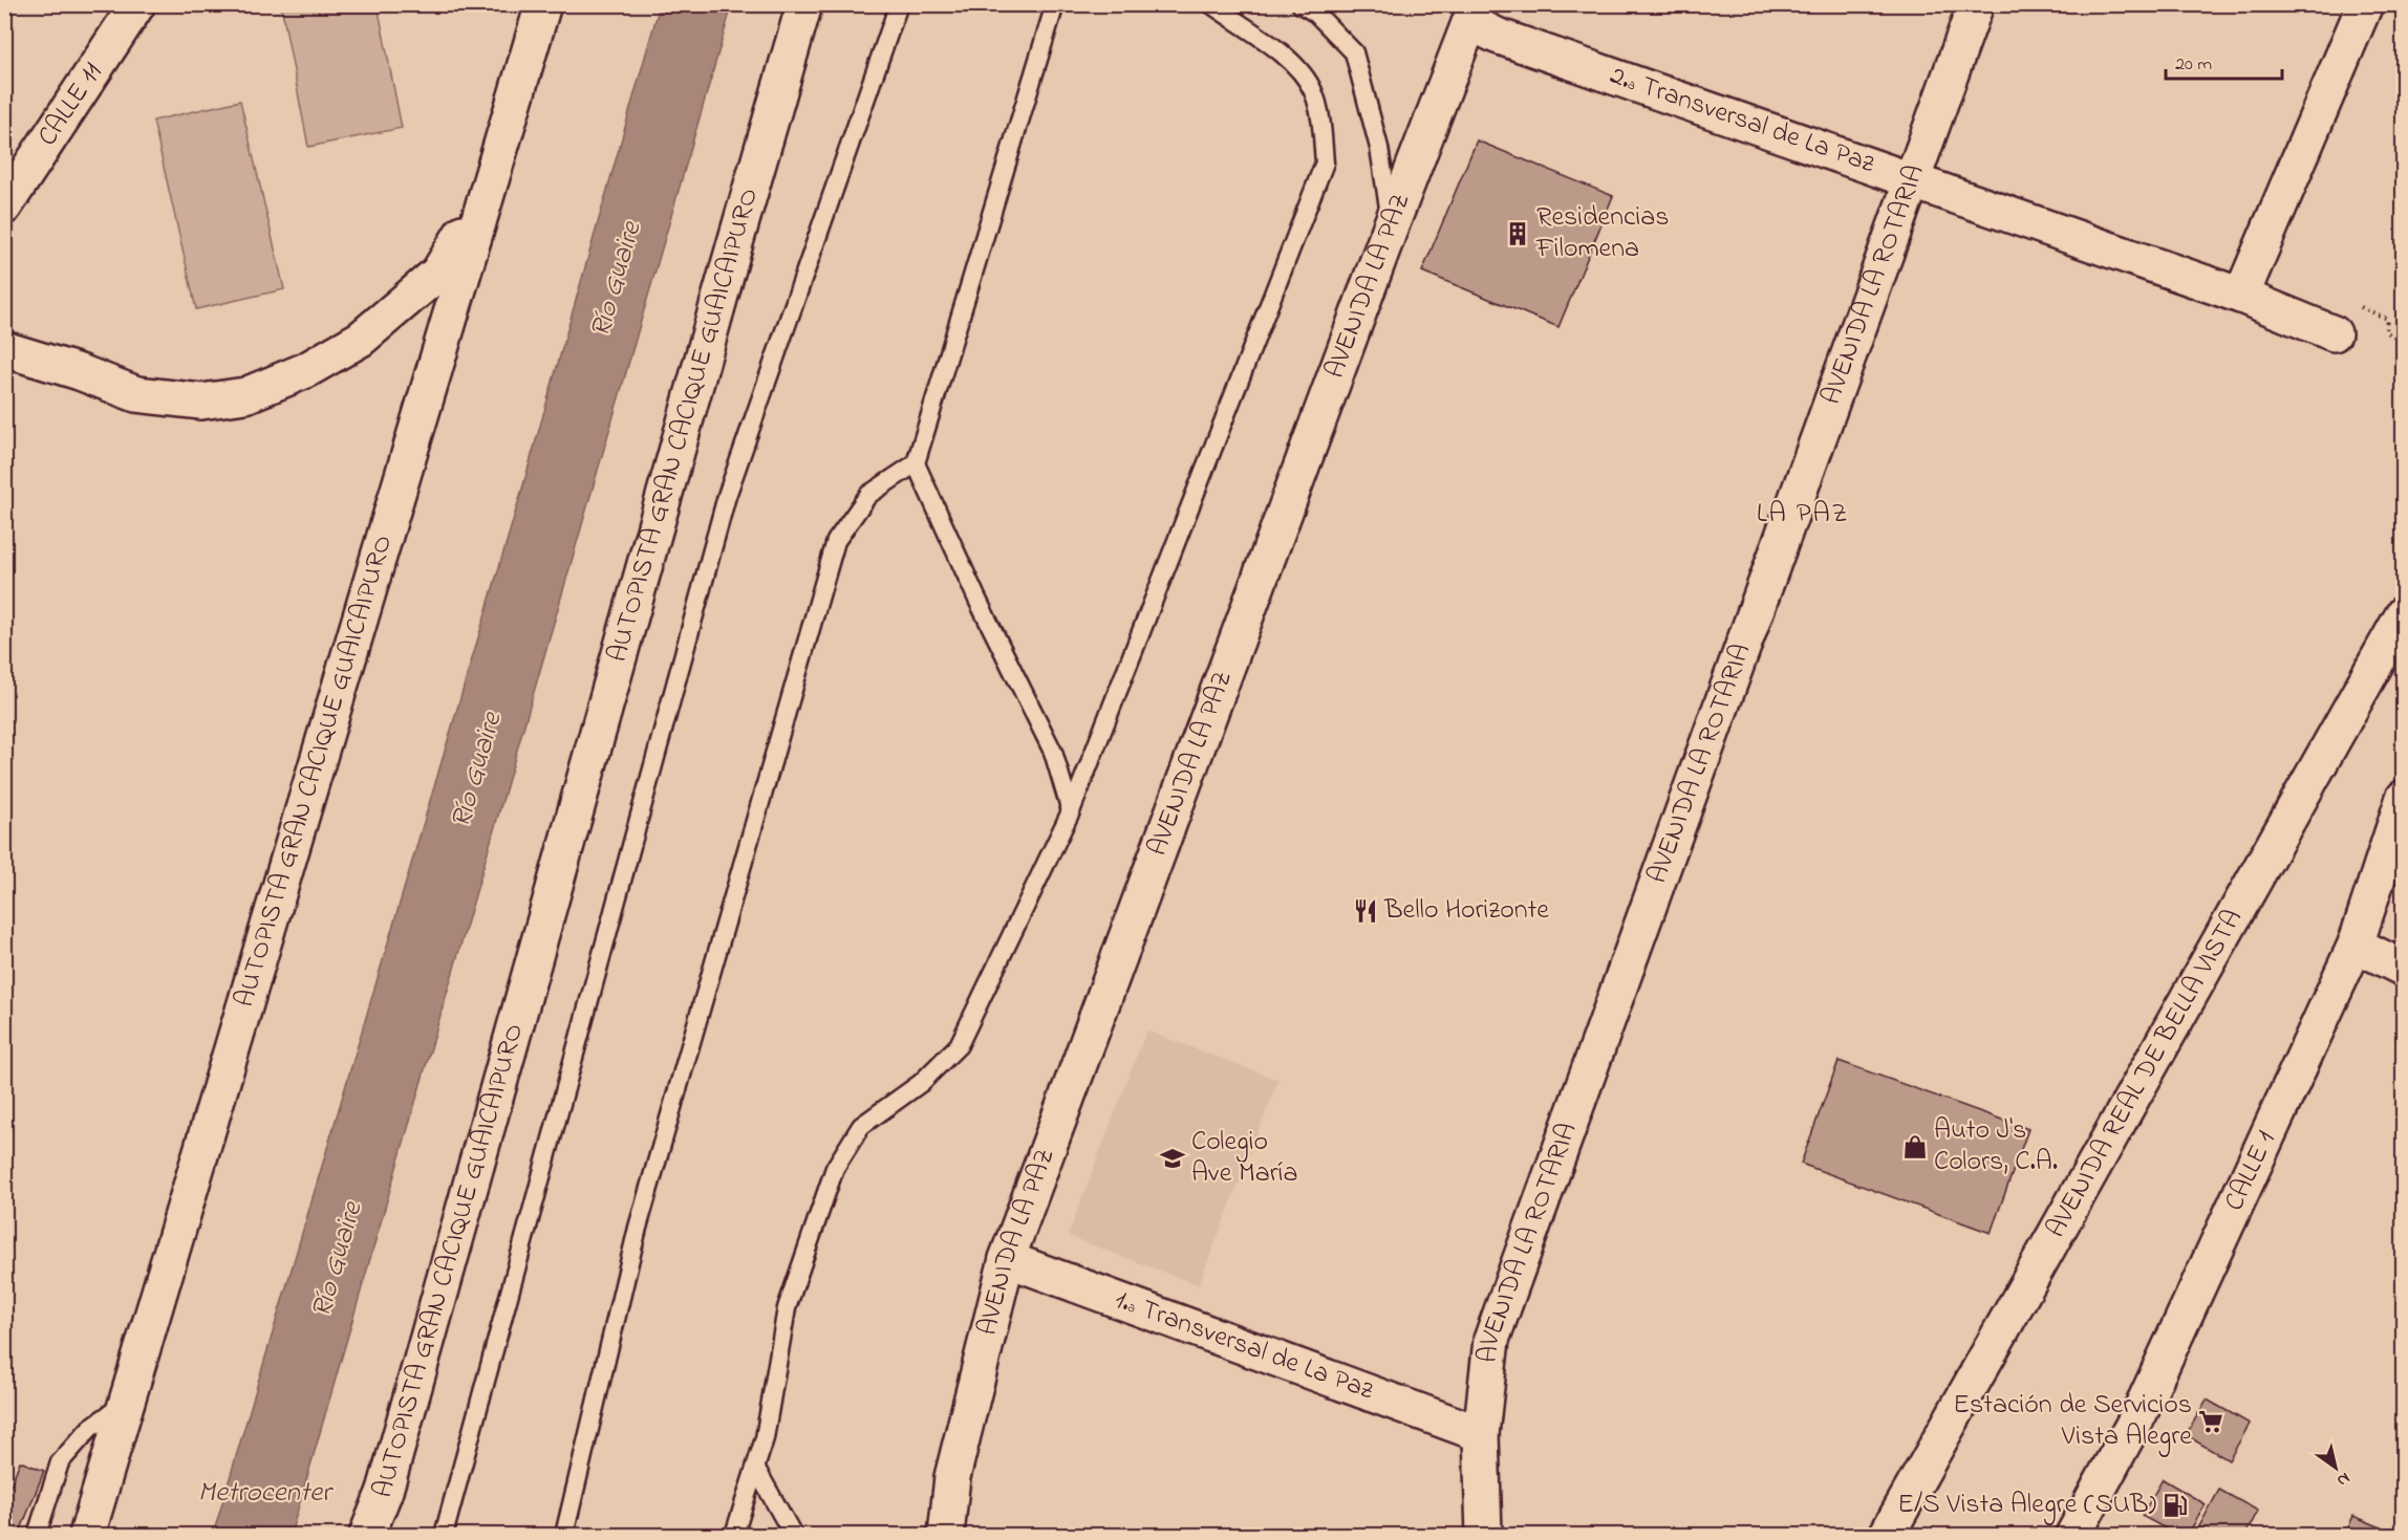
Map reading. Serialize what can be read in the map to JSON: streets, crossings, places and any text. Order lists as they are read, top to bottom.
{
  "streets": {
    "main road": [
      "CALLE 11",
      "2.ª Transversal de La Paz",
      "AVENIDA LA ROTARIA",
      "AVENIDA LA PAZ",
      "AUTOPISTA GRAN CACIQUE GUAICAIPURO",
      "AVENIDA REAL DE BELLA VISTA",
      "CALLE 1",
      "1.ª Transversal de La Paz"
    ]
  },
  "crossings": [
    ["2.ª Transversal de La Paz", "AVENIDA LA ROTARIA"],
    ["2.ª Transversal de La Paz", "AVENIDA LA PAZ"],
    ["AVENIDA LA ROTARIA", "1.ª Transversal de La Paz"],
    ["AVENIDA LA PAZ", "1.ª Transversal de La Paz"]
  ],
  "districts": ["LA PAZ"],
  "water": ["Río Guaire", "Metrocenter"],
  "places": {
    "building": ["Residencias Filomena"],
    "restaurant": ["Bello Horizonte"],
    "shop": ["Auto J's Colors, C.A."],
    "school or university": ["Colegio Ave María"],
    "supermarket": ["Estación de Servicios Vista Alegre"],
    "fuel station": ["E/S Vista Alegre (SUB)"]
  },
  "scale_bar": "20 m",
  "north": "bottom right"
}
